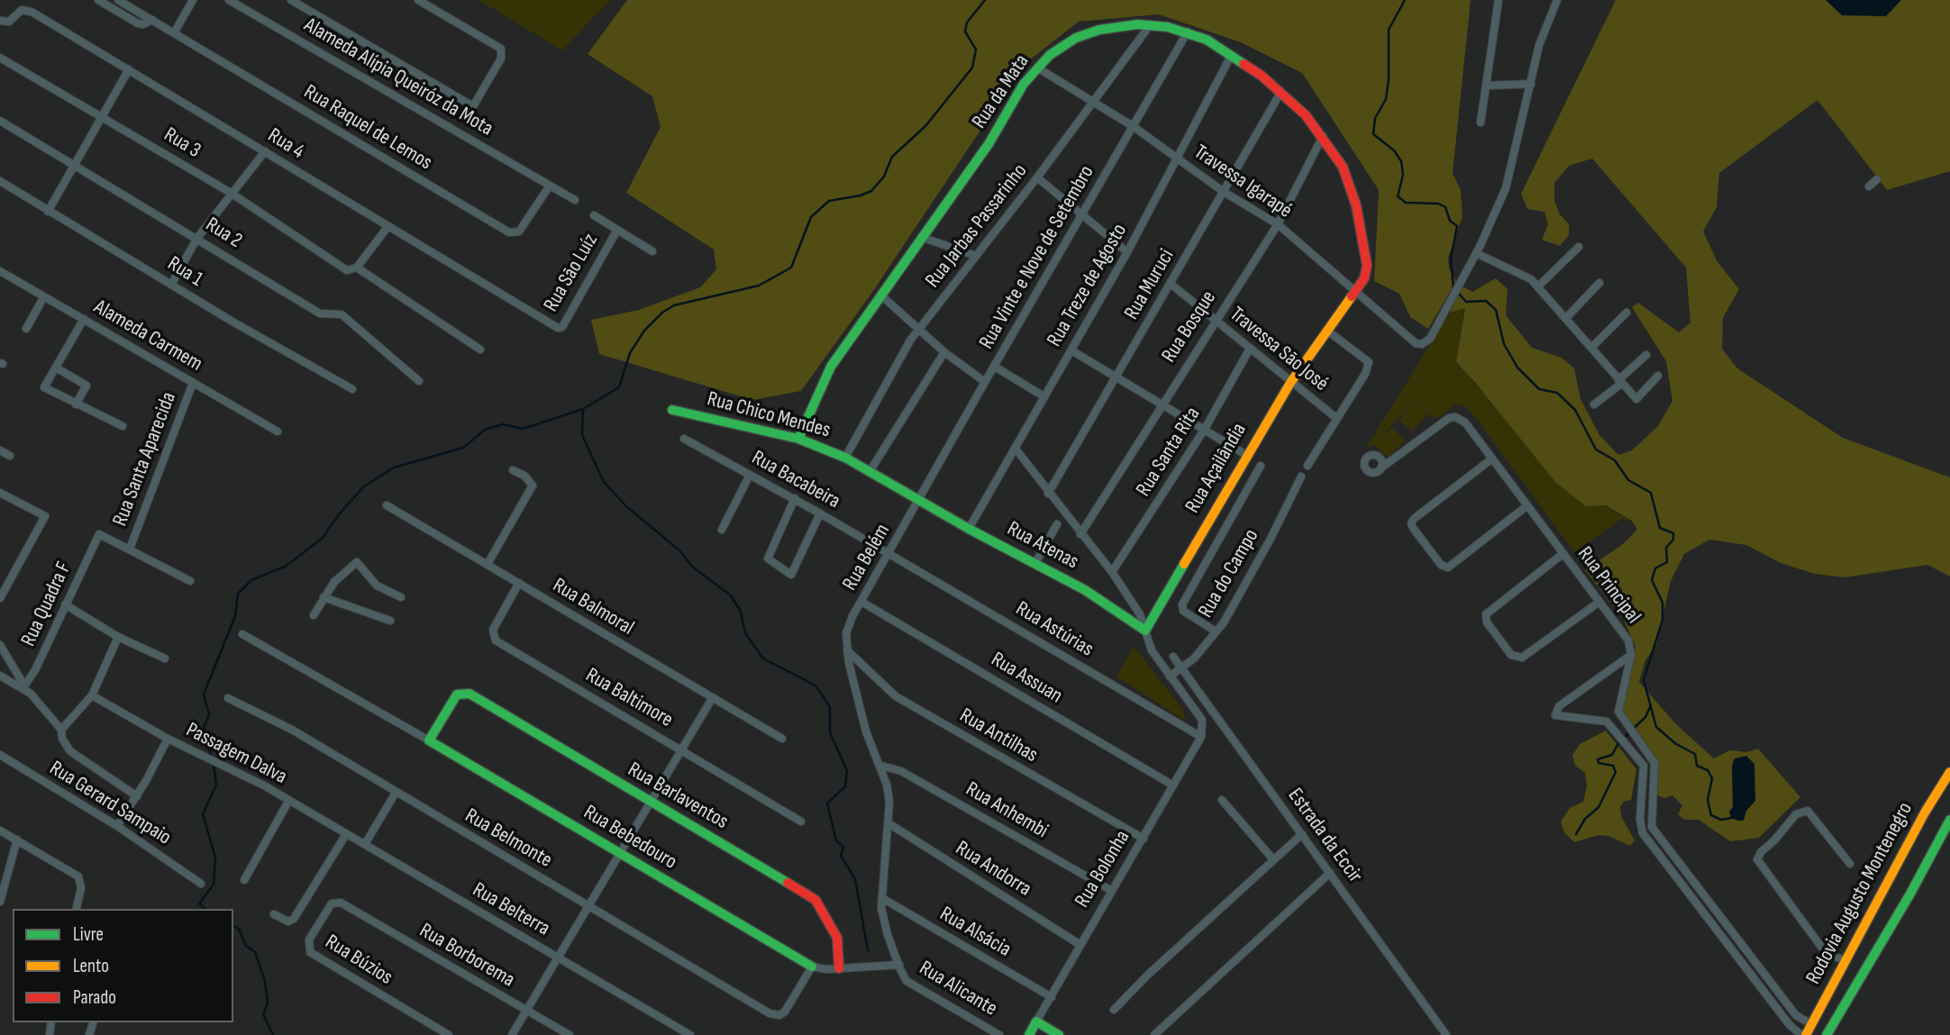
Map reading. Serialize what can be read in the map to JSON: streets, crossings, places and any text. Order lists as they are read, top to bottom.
{
  "streets": {
    "street": [
      "Alameda Alípia Queiróz da Mota",
      "Rua da Mata",
      "Rua Raquel de Lemos",
      "Rua 3",
      "Rua 4",
      "Travessa Igarapé",
      "Rua Jarbas Passarinho",
      "Rua 2",
      "Rua Vinte e Nove de Setembro",
      "Rua 1",
      "Rua São Luíz",
      "Rua Muruci",
      "Rua Treze de Agosto",
      "Rua Bosque",
      "Alameda Carmem",
      "Travessa São José",
      "Rua Chico Mendes",
      "Rua Santa Rita",
      "Rua Santa Aparecida",
      "Rua Açailândia",
      "Rua Bacabeira",
      "Rua Atenas",
      "Rua Belém",
      "Rua do Campo",
      "Rua Principal",
      "Rua Quadra F",
      "Rua Balmoral",
      "Rua Astúrias",
      "Rua Assuan",
      "Rua Baltimore",
      "Rua Antilhas",
      "Passagem Dalva",
      "Rua Barlaventos",
      "Rua Gerard Sampaio",
      "Rua Anhembi",
      "Estrada da Eccir",
      "Rua Bebedouro",
      "Rua Belmonte",
      "Rua Andorra",
      "Rua Bolonha",
      "Rodovia Augusto Montenegro",
      "Rua Belterra",
      "Rua Alsácia",
      "Rua Borborema",
      "Rua Búzios",
      "Rua Alicante"
    ]
  },
  "crossings": [
    ["Alameda Alípia Queiróz da Mota", "Rua Raquel de Lemos"],
    ["Rua da Mata", "Travessa Igarapé"],
    ["Rua da Mata", "Rua Jarbas Passarinho"],
    ["Rua da Mata", "Rua Vinte e Nove de Setembro"],
    ["Rua da Mata", "Rua Muruci"],
    ["Rua da Mata", "Rua Treze de Agosto"],
    ["Rua da Mata", "Rua Bosque"],
    ["Rua da Mata", "Rua Chico Mendes"],
    ["Rua da Mata", "Rua Açailândia"],
    ["Rua 4", "Rua São Luíz"],
    ["Travessa Igarapé", "Rua Jarbas Passarinho"],
    ["Travessa Igarapé", "Rua Vinte e Nove de Setembro"],
    ["Travessa Igarapé", "Rua Muruci"],
    ["Travessa Igarapé", "Rua Treze de Agosto"],
    ["Travessa Igarapé", "Rua Bosque"],
    ["Rua Jarbas Passarinho", "Rua Chico Mendes"],
    ["Rua Vinte e Nove de Setembro", "Rua Chico Mendes"],
    ["Rua Vinte e Nove de Setembro", "Rua Atenas"],
    ["Rua Vinte e Nove de Setembro", "Rua Belém"],
    ["Rua Muruci", "Travessa São José"],
    ["Rua Treze de Agosto", "Rua Atenas"],
    ["Rua Bosque", "Travessa São José"],
    ["Alameda Carmem", "Rua Santa Aparecida"],
    ["Travessa São José", "Rua Santa Rita"],
    ["Travessa São José", "Rua Açailândia"],
    ["Rua Chico Mendes", "Rua Atenas"],
    ["Rua Chico Mendes", "Rua Belém"],
    ["Rua Santa Aparecida", "Rua Quadra F"],
    ["Rua Açailândia", "Rua Atenas"],
    ["Rua Bacabeira", "Rua Belém"],
    ["Rua Bacabeira", "Rua Astúrias"],
    ["Rua Atenas", "Rua Belém"],
    ["Rua Belém", "Rua Astúrias"],
    ["Rua Belém", "Rua Assuan"],
    ["Rua Belém", "Rua Antilhas"],
    ["Rua do Campo", "Estrada da Eccir"],
    ["Rua do Campo", "Rua Bolonha"],
    ["Rua Principal", "Rodovia Augusto Montenegro"],
    ["Rua Balmoral", "Rua Baltimore"],
    ["Rua Astúrias", "Rua Bolonha"],
    ["Rua Assuan", "Rua Bolonha"],
    ["Rua Antilhas", "Rua Bolonha"],
    ["Passagem Dalva", "Rua Belterra"],
    ["Rua Barlaventos", "Rua Bebedouro"],
    ["Rua Anhembi", "Rua Bolonha"],
    ["Rua Bebedouro", "Rua Belmonte"],
    ["Rua Andorra", "Rua Bolonha"],
    ["Rua Bolonha", "Rua Alsácia"],
    ["Rua Alsácia", "Rua Alicante"],
    ["Rua Borborema", "Rua Búzios"]
  ],
  "legend": ["Livre", "Lento", "Parado"]
}
